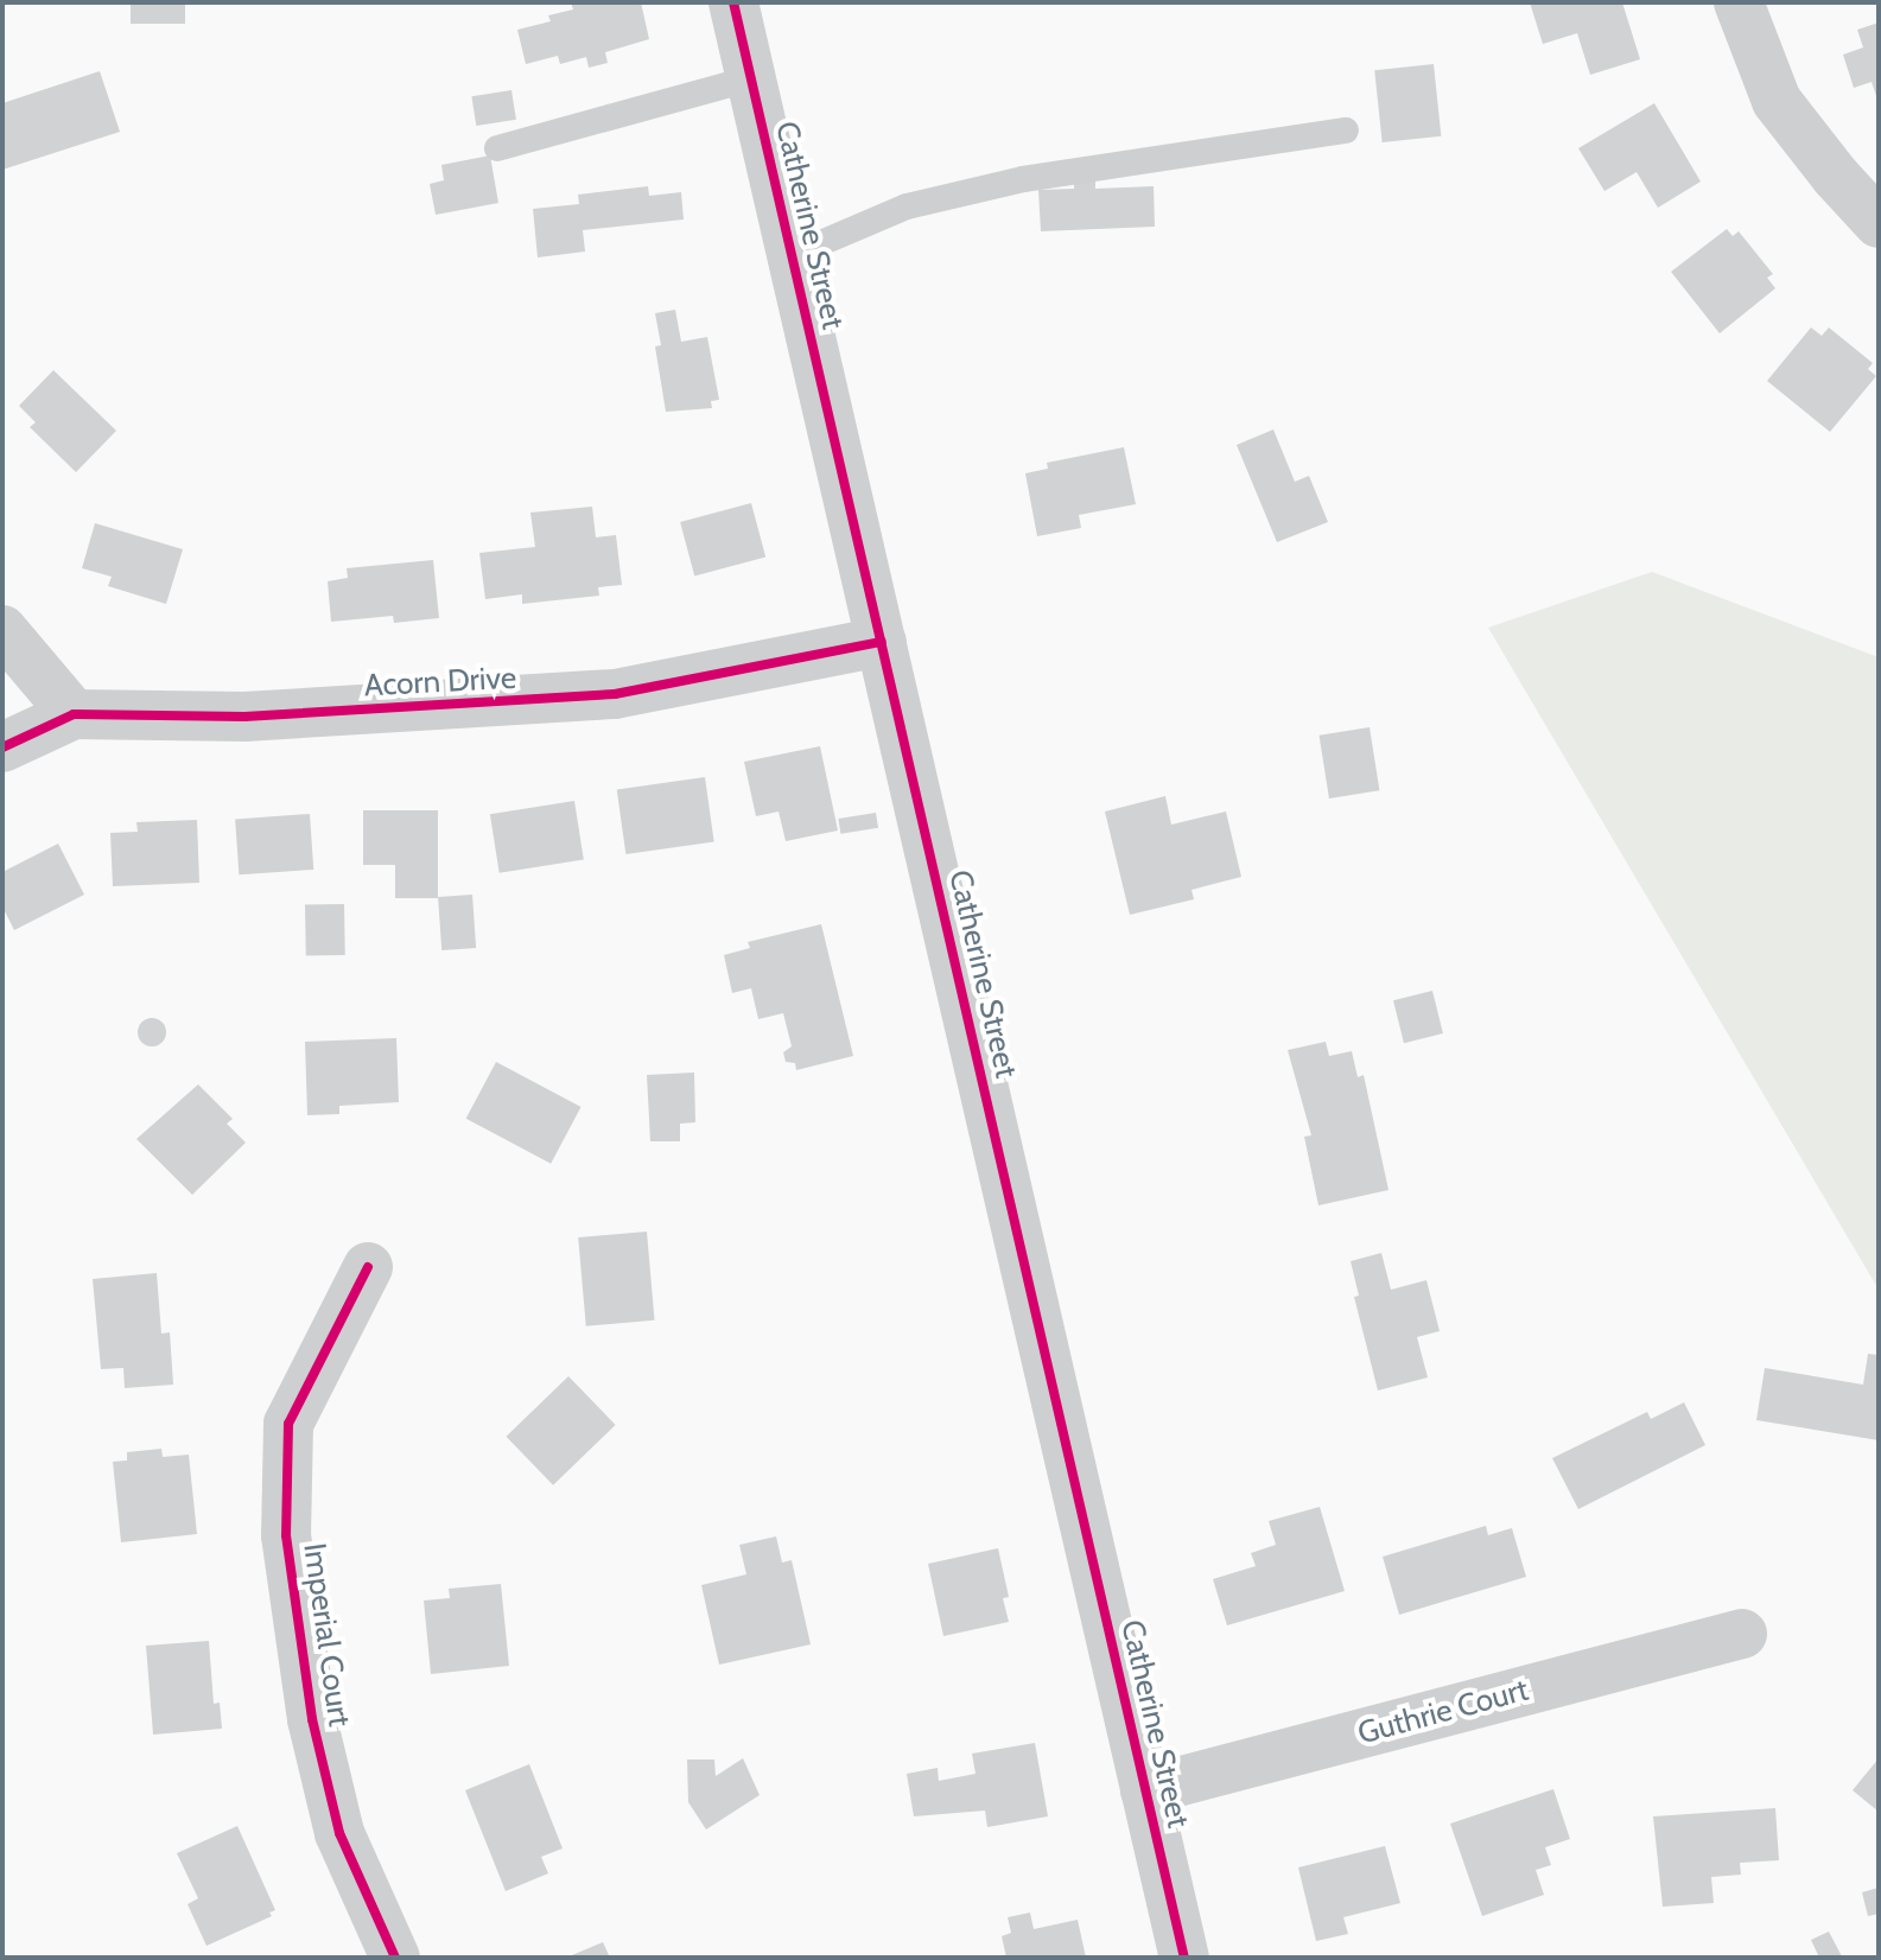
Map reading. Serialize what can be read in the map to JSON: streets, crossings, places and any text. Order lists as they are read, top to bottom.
{
  "streets": {
    "street": [
      "Catherine Street",
      "Acorn Drive",
      "Imperial Court",
      "Guthrie Court"
    ]
  },
  "crossings": [
    ["Catherine Street", "Acorn Drive"],
    ["Catherine Street", "Guthrie Court"]
  ]
}
